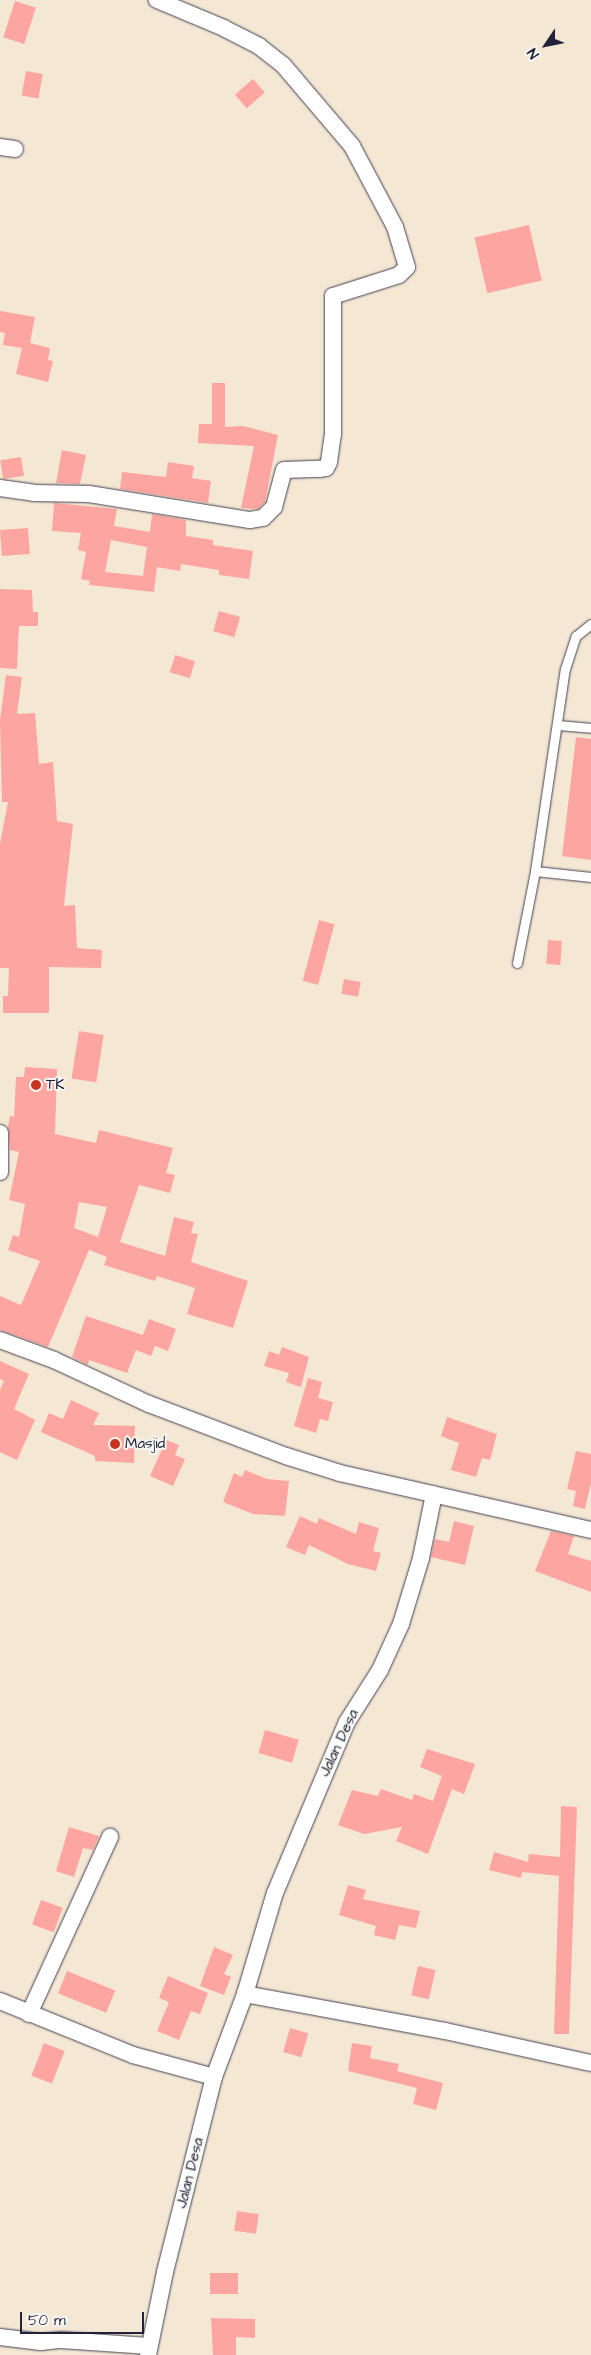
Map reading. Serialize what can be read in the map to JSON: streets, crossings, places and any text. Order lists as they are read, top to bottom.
{
  "streets": {
    "street": ["Jalan Desa"]
  },
  "places": ["TK", "Masjid"],
  "scale_bar": "50 m",
  "north": "bottom left"
}
